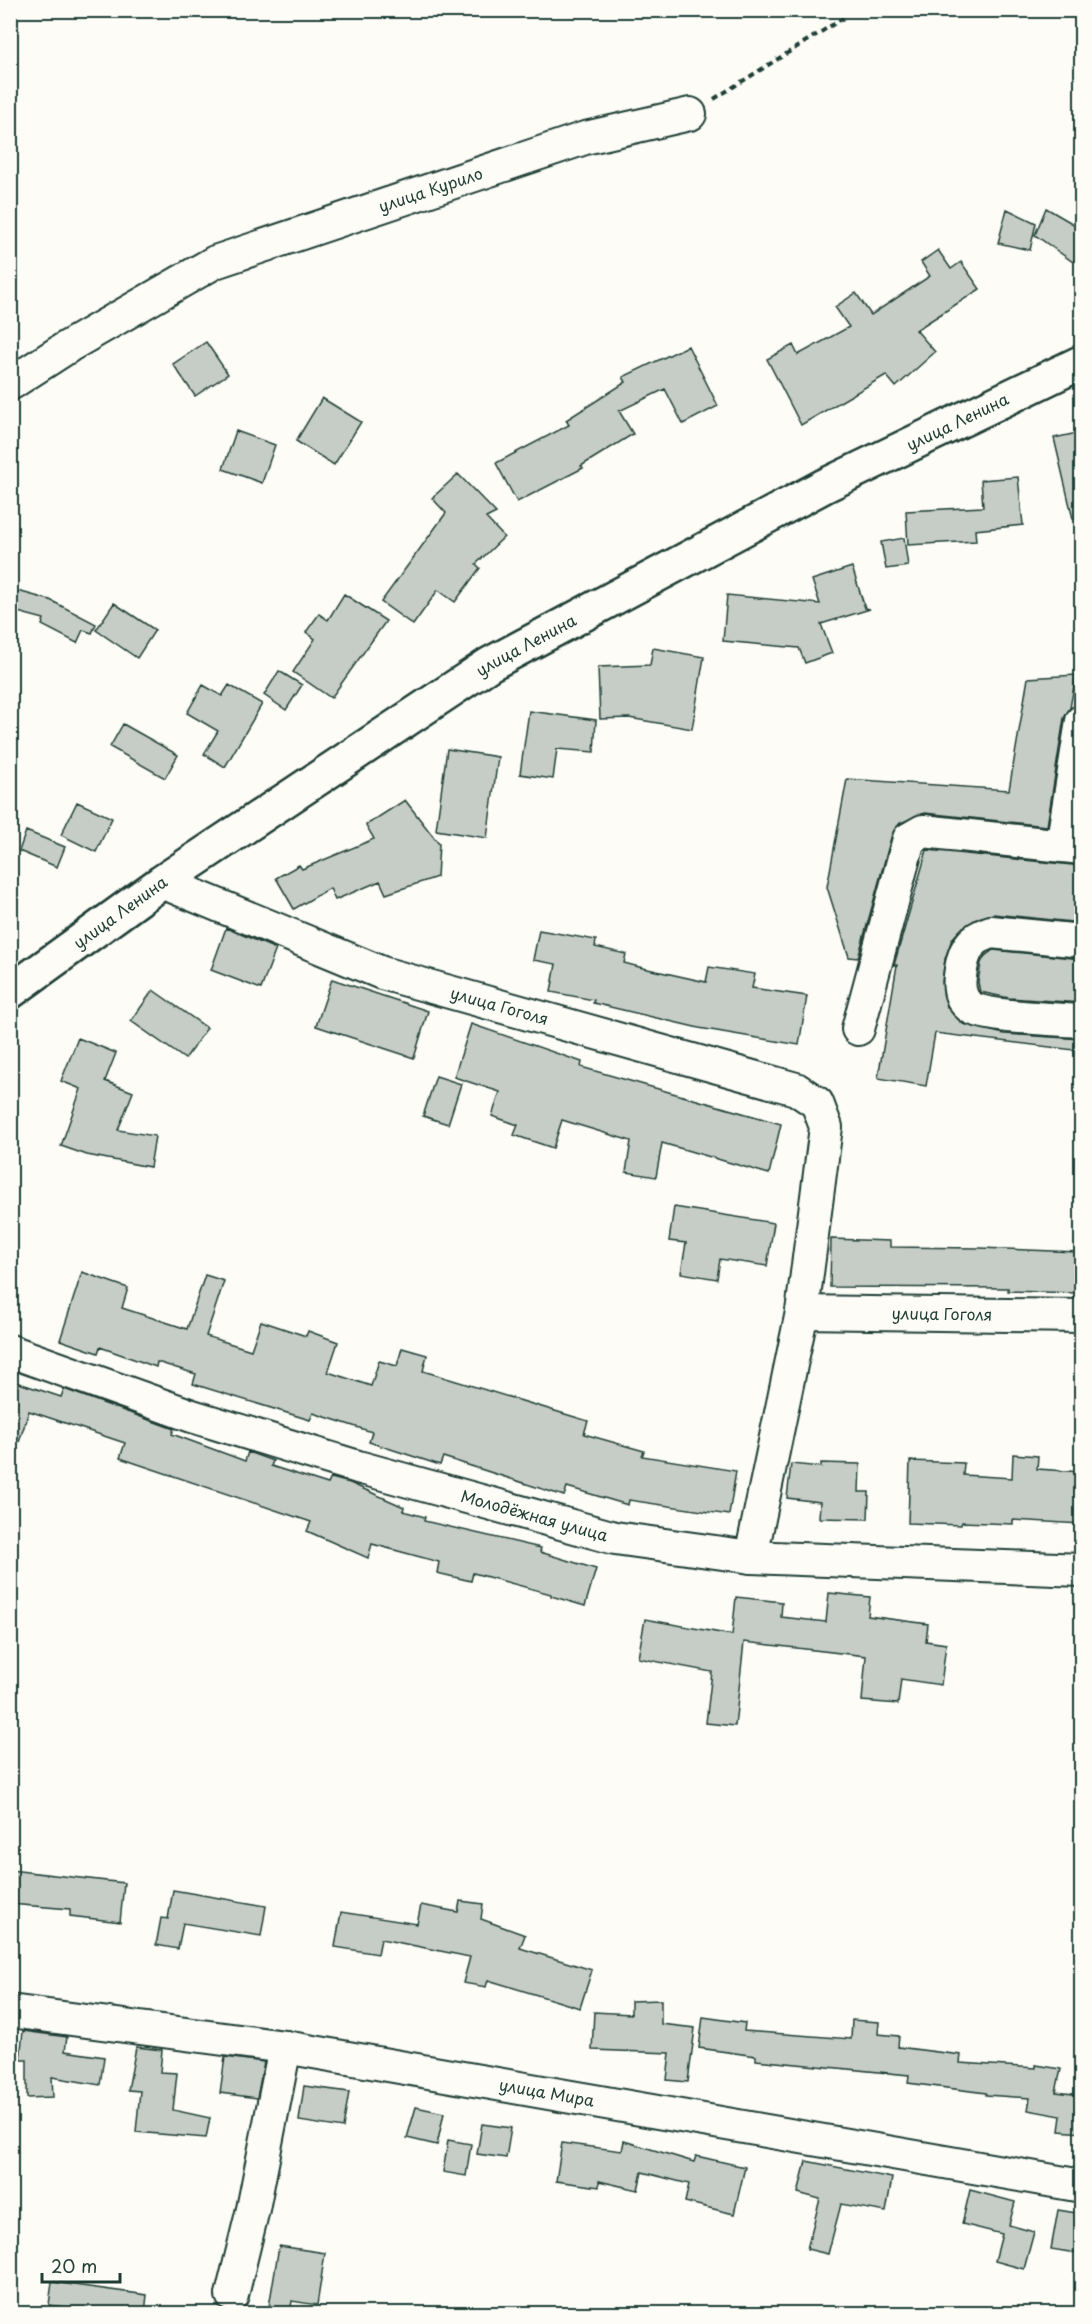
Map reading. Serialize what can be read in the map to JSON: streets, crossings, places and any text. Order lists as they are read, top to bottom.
{
  "streets": {
    "main road": ["улица Ленина"],
    "street": [
      "улица Курило",
      "улица Гоголя",
      "Молодёжная улица",
      "улица Мира"
    ]
  },
  "crossings": [
    ["улица Ленина", "улица Гоголя"]
  ],
  "scale_bar": "20 m"
}
